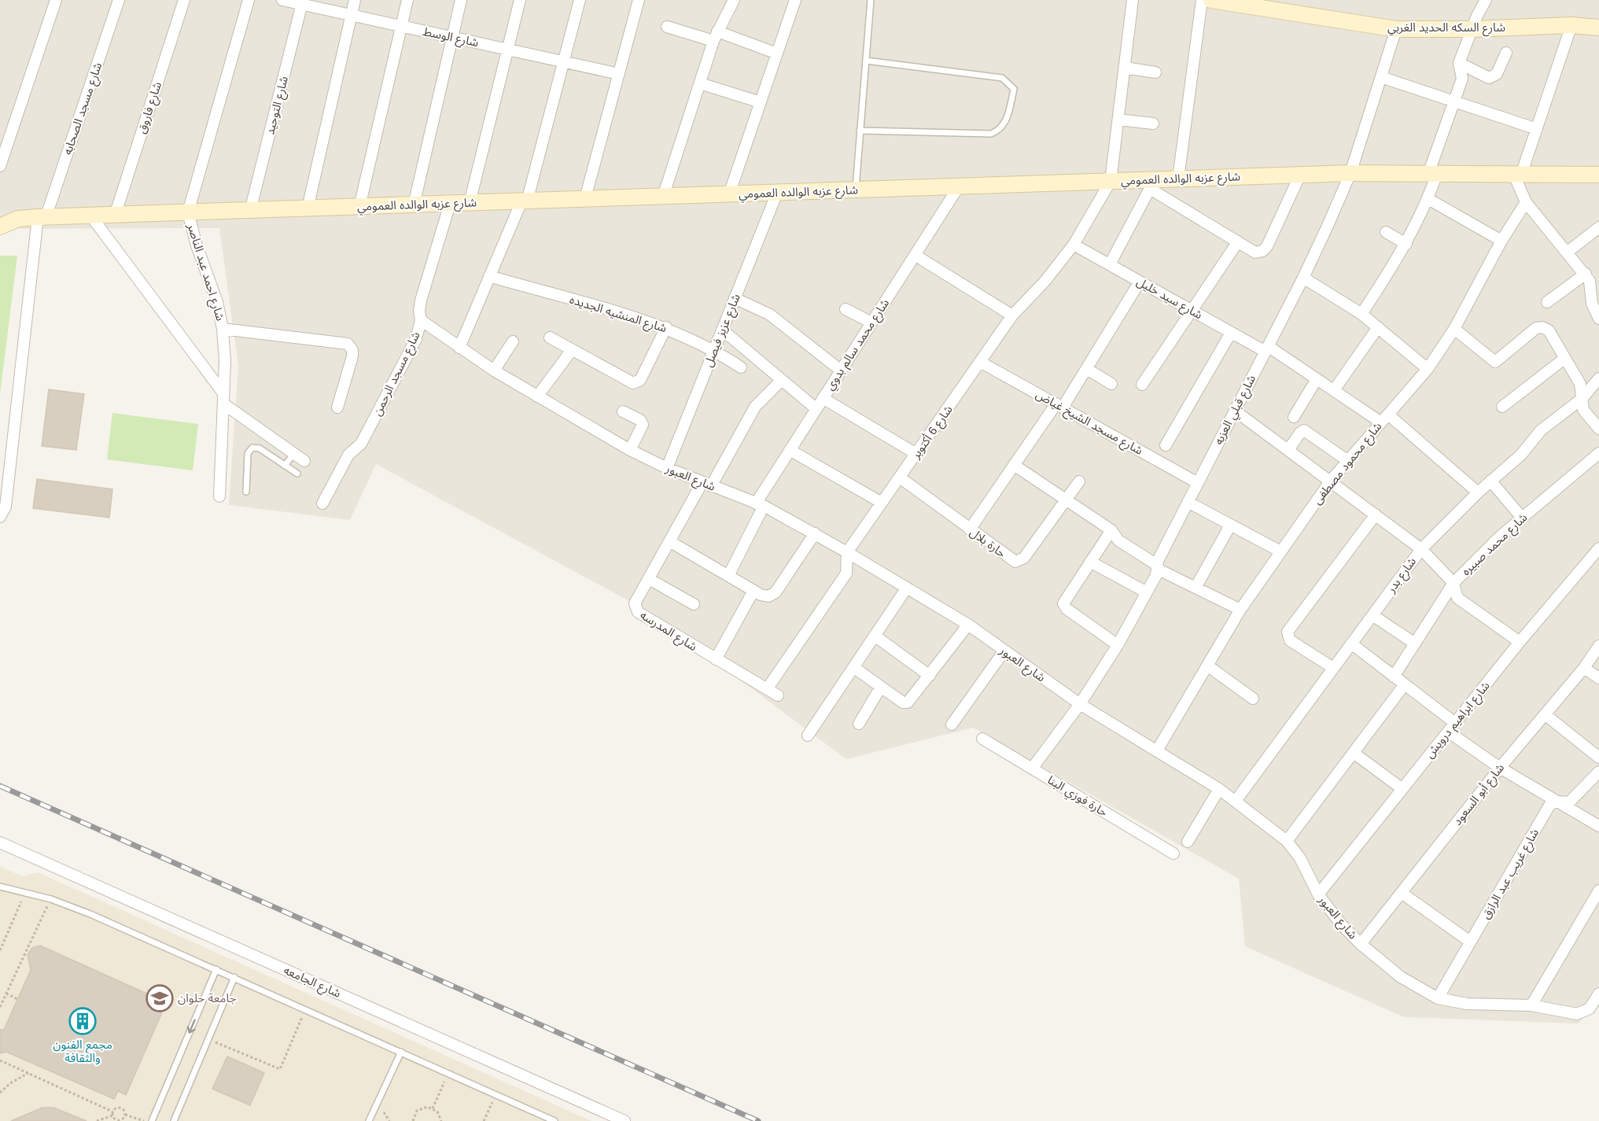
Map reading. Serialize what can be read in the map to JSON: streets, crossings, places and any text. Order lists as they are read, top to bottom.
{
  "streets": {
    "street": [
      "شارع السكه الحديد الغربي",
      "شارع الوسط",
      "شارع التوحيد",
      "شارع فاروق",
      "شارع مسجد الصحابه",
      "شارع عزبه الوالده العمومي",
      "شارع احمد عبد الناصر",
      "شارع سيد خليل",
      "شارع المنشيه الجديده",
      "شارع عزيز فيصل",
      "شارع محمد سالم بدوي",
      "شارع مسجد الرحمن",
      "شارع قبلي العزبه",
      "شارع مسجد الشيخ غياض",
      "شارع 6 أكتوبر",
      "شارع محمود مصطفى",
      "شارع العبور",
      "حارة بلال",
      "شارع محمد صبيره",
      "شارع بدر",
      "شارع المدرسه",
      "شارع ابراهيم درويش",
      "شارع أبو السعود",
      "حارة فوزي البنا",
      "شارع غريب عبد الرازق",
      "شارع الجامعه"
    ]
  },
  "crossings": [
    ["شارع السكه الحديد الغربي", "شارع قبلي العزبه"],
    ["شارع الوسط", "شارع التوحيد"],
    ["شارع التوحيد", "شارع عزبه الوالده العمومي"],
    ["شارع فاروق", "شارع عزبه الوالده العمومي"],
    ["شارع مسجد الصحابه", "شارع عزبه الوالده العمومي"],
    ["شارع عزبه الوالده العمومي", "شارع احمد عبد الناصر"],
    ["شارع عزبه الوالده العمومي", "شارع عزيز فيصل"],
    ["شارع عزبه الوالده العمومي", "شارع محمد سالم بدوي"],
    ["شارع عزبه الوالده العمومي", "شارع مسجد الرحمن"],
    ["شارع عزبه الوالده العمومي", "شارع قبلي العزبه"],
    ["شارع عزبه الوالده العمومي", "شارع 6 أكتوبر"],
    ["شارع سيد خليل", "شارع قبلي العزبه"],
    ["شارع سيد خليل", "شارع 6 أكتوبر"],
    ["شارع سيد خليل", "شارع محمود مصطفى"],
    ["شارع سيد خليل", "شارع بدر"],
    ["شارع المنشيه الجديده", "شارع عزيز فيصل"],
    ["شارع عزيز فيصل", "شارع العبور"],
    ["شارع محمد سالم بدوي", "شارع العبور"],
    ["شارع مسجد الرحمن", "شارع العبور"],
    ["شارع قبلي العزبه", "شارع مسجد الشيخ غياض"],
    ["شارع قبلي العزبه", "شارع العبور"],
    ["شارع قبلي العزبه", "حارة فوزي البنا"],
    ["شارع مسجد الشيخ غياض", "شارع 6 أكتوبر"],
    ["شارع 6 أكتوبر", "شارع العبور"],
    ["شارع 6 أكتوبر", "حارة بلال"],
    ["شارع 6 أكتوبر", "شارع المدرسه"],
    ["شارع محمود مصطفى", "شارع العبور"],
    ["شارع العبور", "شارع بدر"],
    ["شارع العبور", "شارع المدرسه"],
    ["شارع العبور", "شارع ابراهيم درويش"],
    ["شارع العبور", "شارع أبو السعود"],
    ["شارع العبور", "شارع غريب عبد الرازق"]
  ],
  "places": {
    "school or university": ["جامعة حلوان"],
    "building": ["مجمع الفنون والثقافة"]
  }
}
